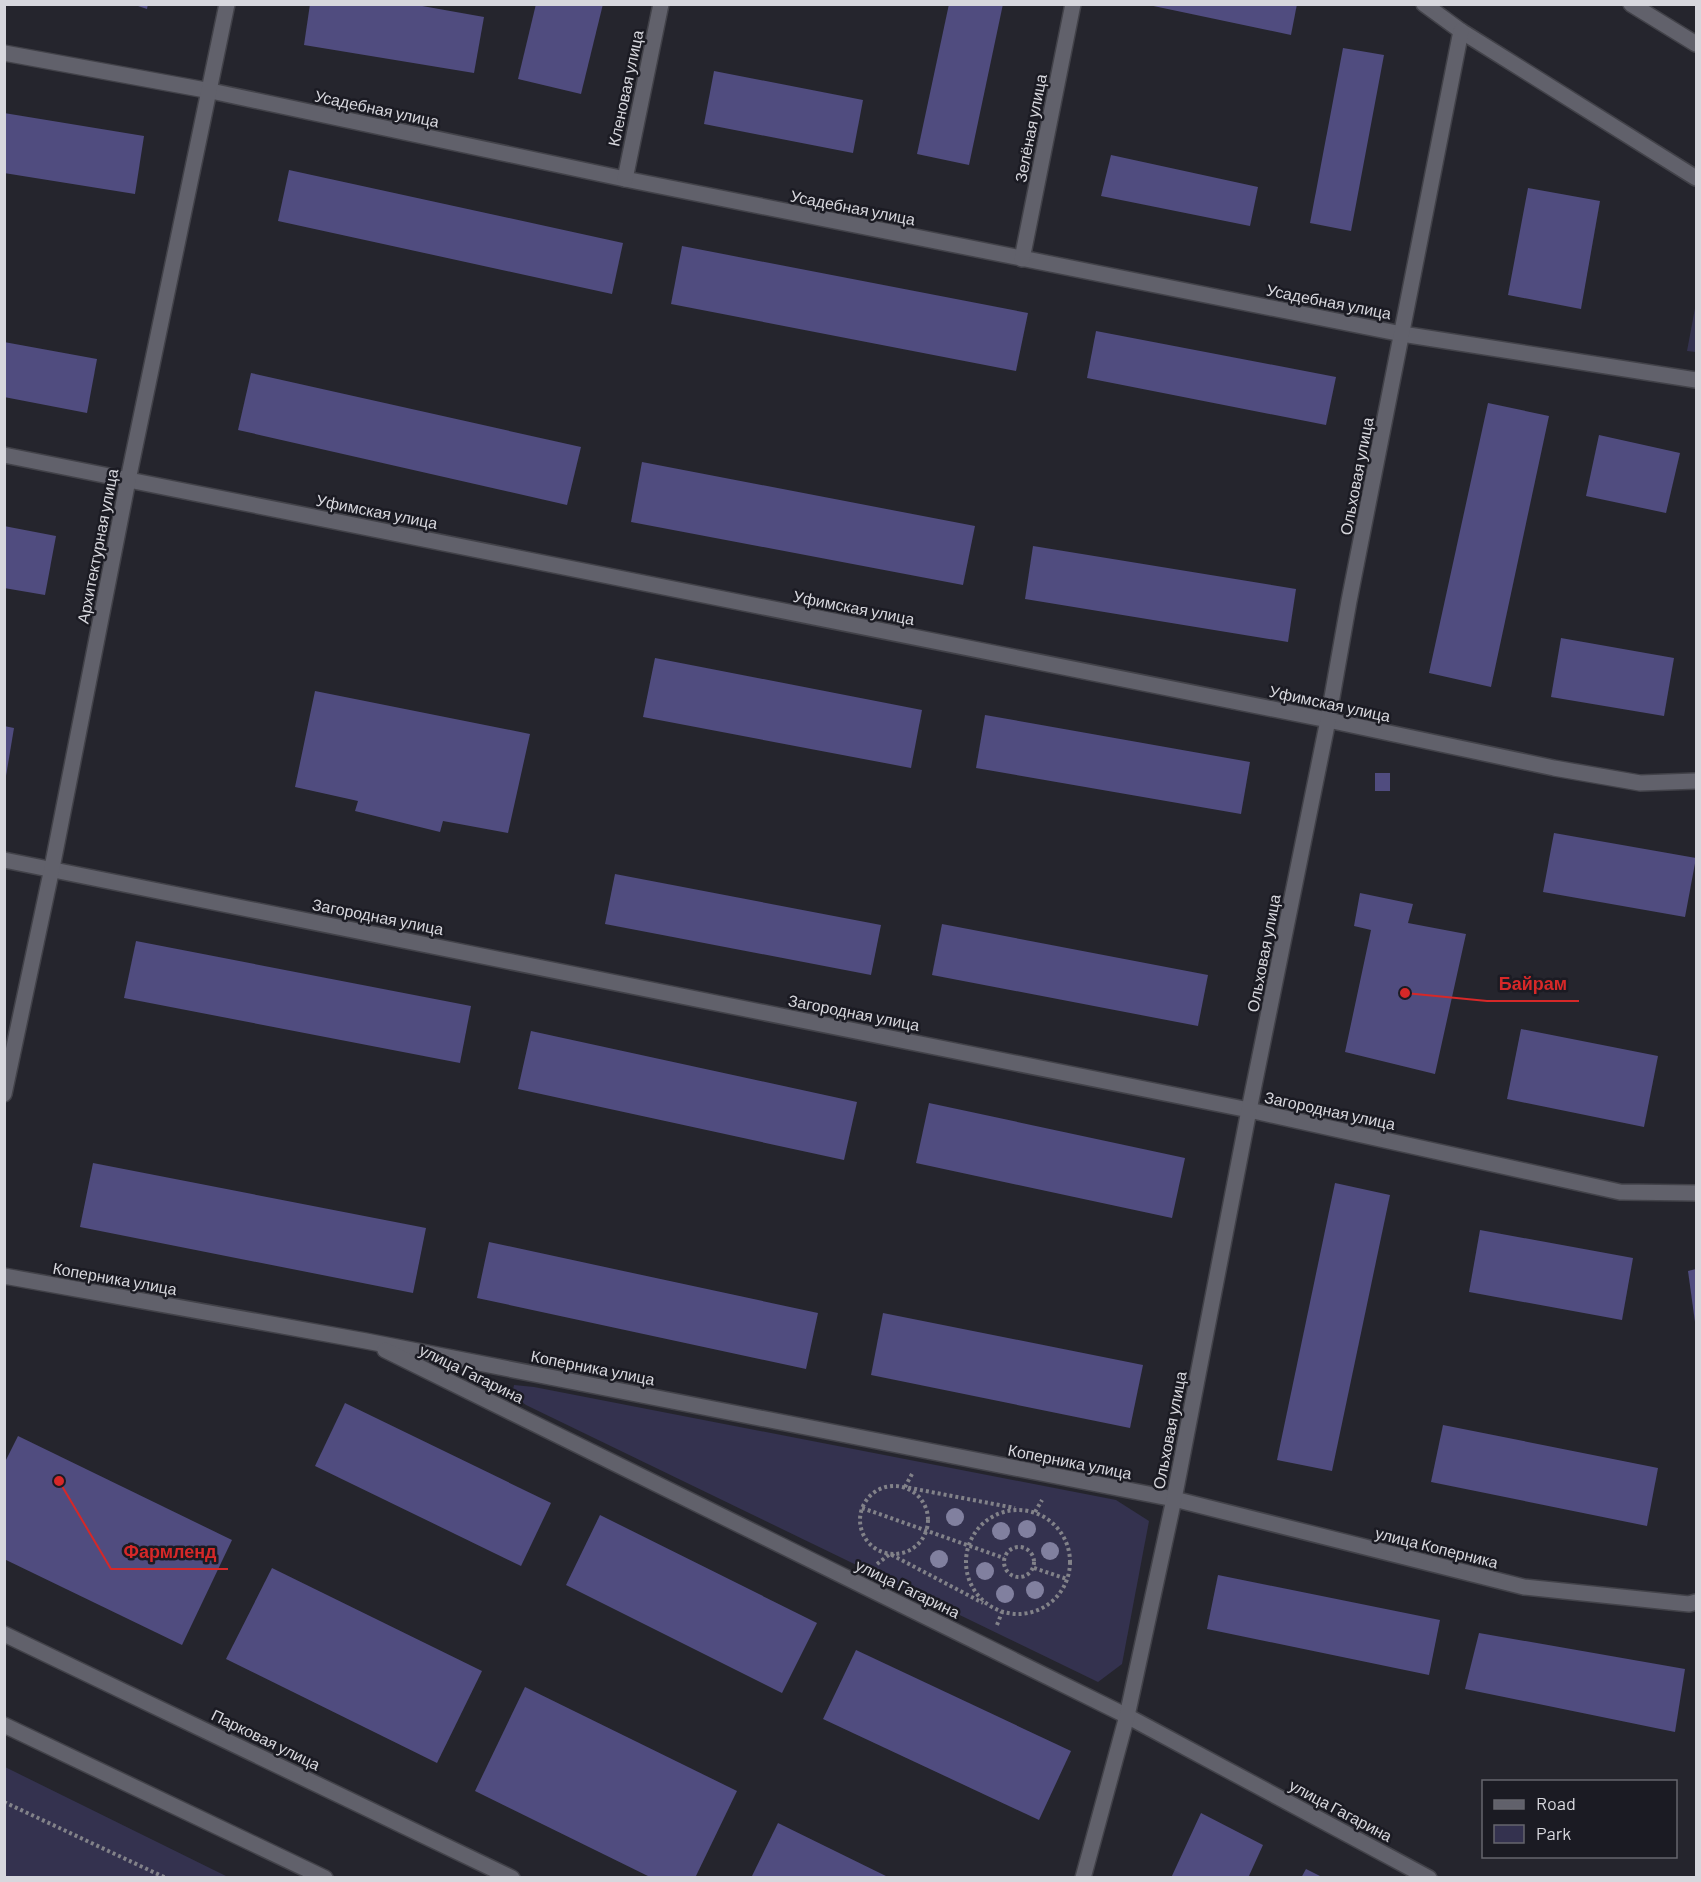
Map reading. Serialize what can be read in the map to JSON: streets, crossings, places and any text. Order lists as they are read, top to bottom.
{
  "streets": {
    "street": [
      "Кленовая улица",
      "Усадебная улица",
      "Зелёная улица",
      "Ольховая улица",
      "Уфимская улица",
      "Архитектурная улица",
      "Загородная улица",
      "Коперника улица",
      "улица Гагарина",
      "улица Коперника",
      "Парковая улица"
    ]
  },
  "crossings": [
    ["Кленовая улица", "Усадебная улица"],
    ["Усадебная улица", "Зелёная улица"],
    ["Усадебная улица", "Ольховая улица"],
    ["Усадебная улица", "Архитектурная улица"],
    ["Ольховая улица", "Уфимская улица"],
    ["Ольховая улица", "Загородная улица"],
    ["Ольховая улица", "Коперника улица"],
    ["Ольховая улица", "улица Гагарина"],
    ["Ольховая улица", "улица Коперника"],
    ["Уфимская улица", "Архитектурная улица"],
    ["Архитектурная улица", "Загородная улица"],
    ["Коперника улица", "улица Гагарина"],
    ["Коперника улица", "улица Коперника"]
  ],
  "places": ["Байрам", "Фармленд"],
  "legend": ["Road", "Park"]
}
